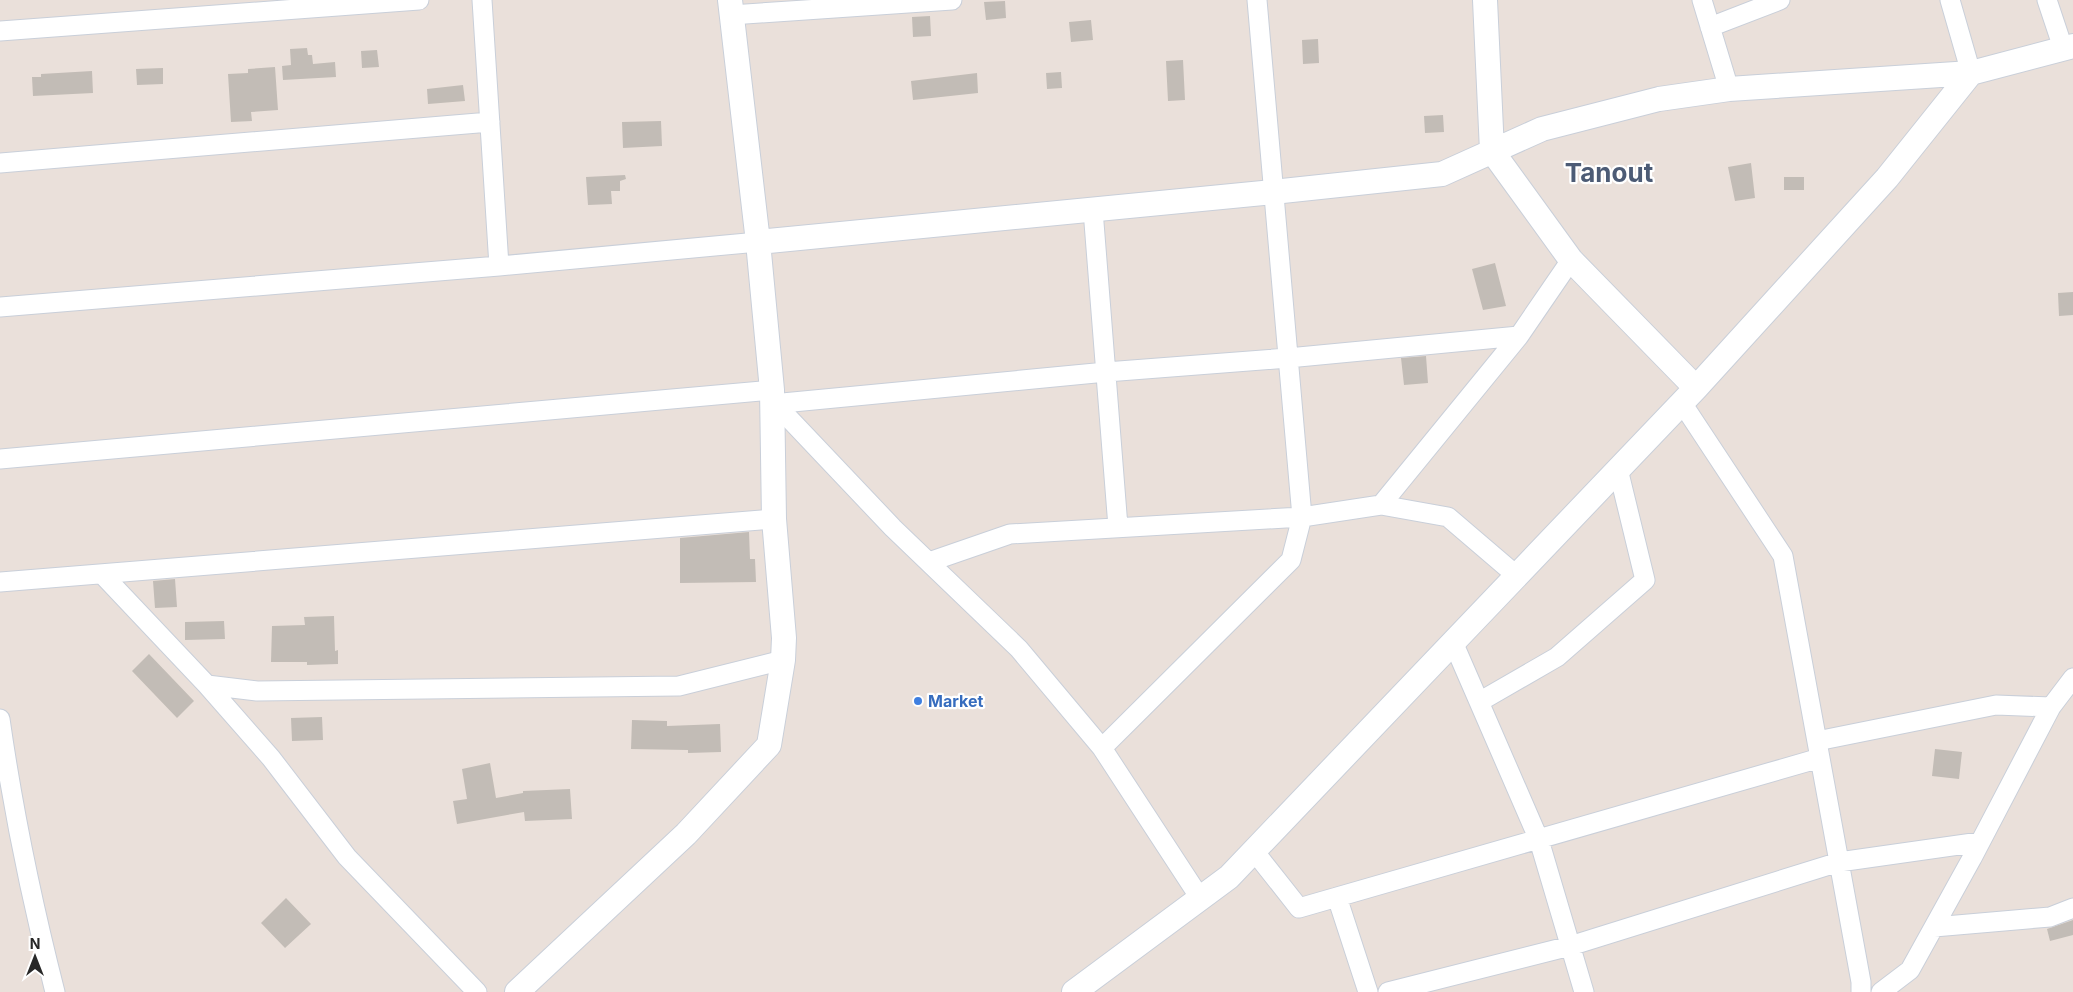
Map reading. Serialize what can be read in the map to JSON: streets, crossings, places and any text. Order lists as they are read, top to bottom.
{
  "districts": ["Tanout"],
  "places": ["Market"],
  "north": "top"
}
